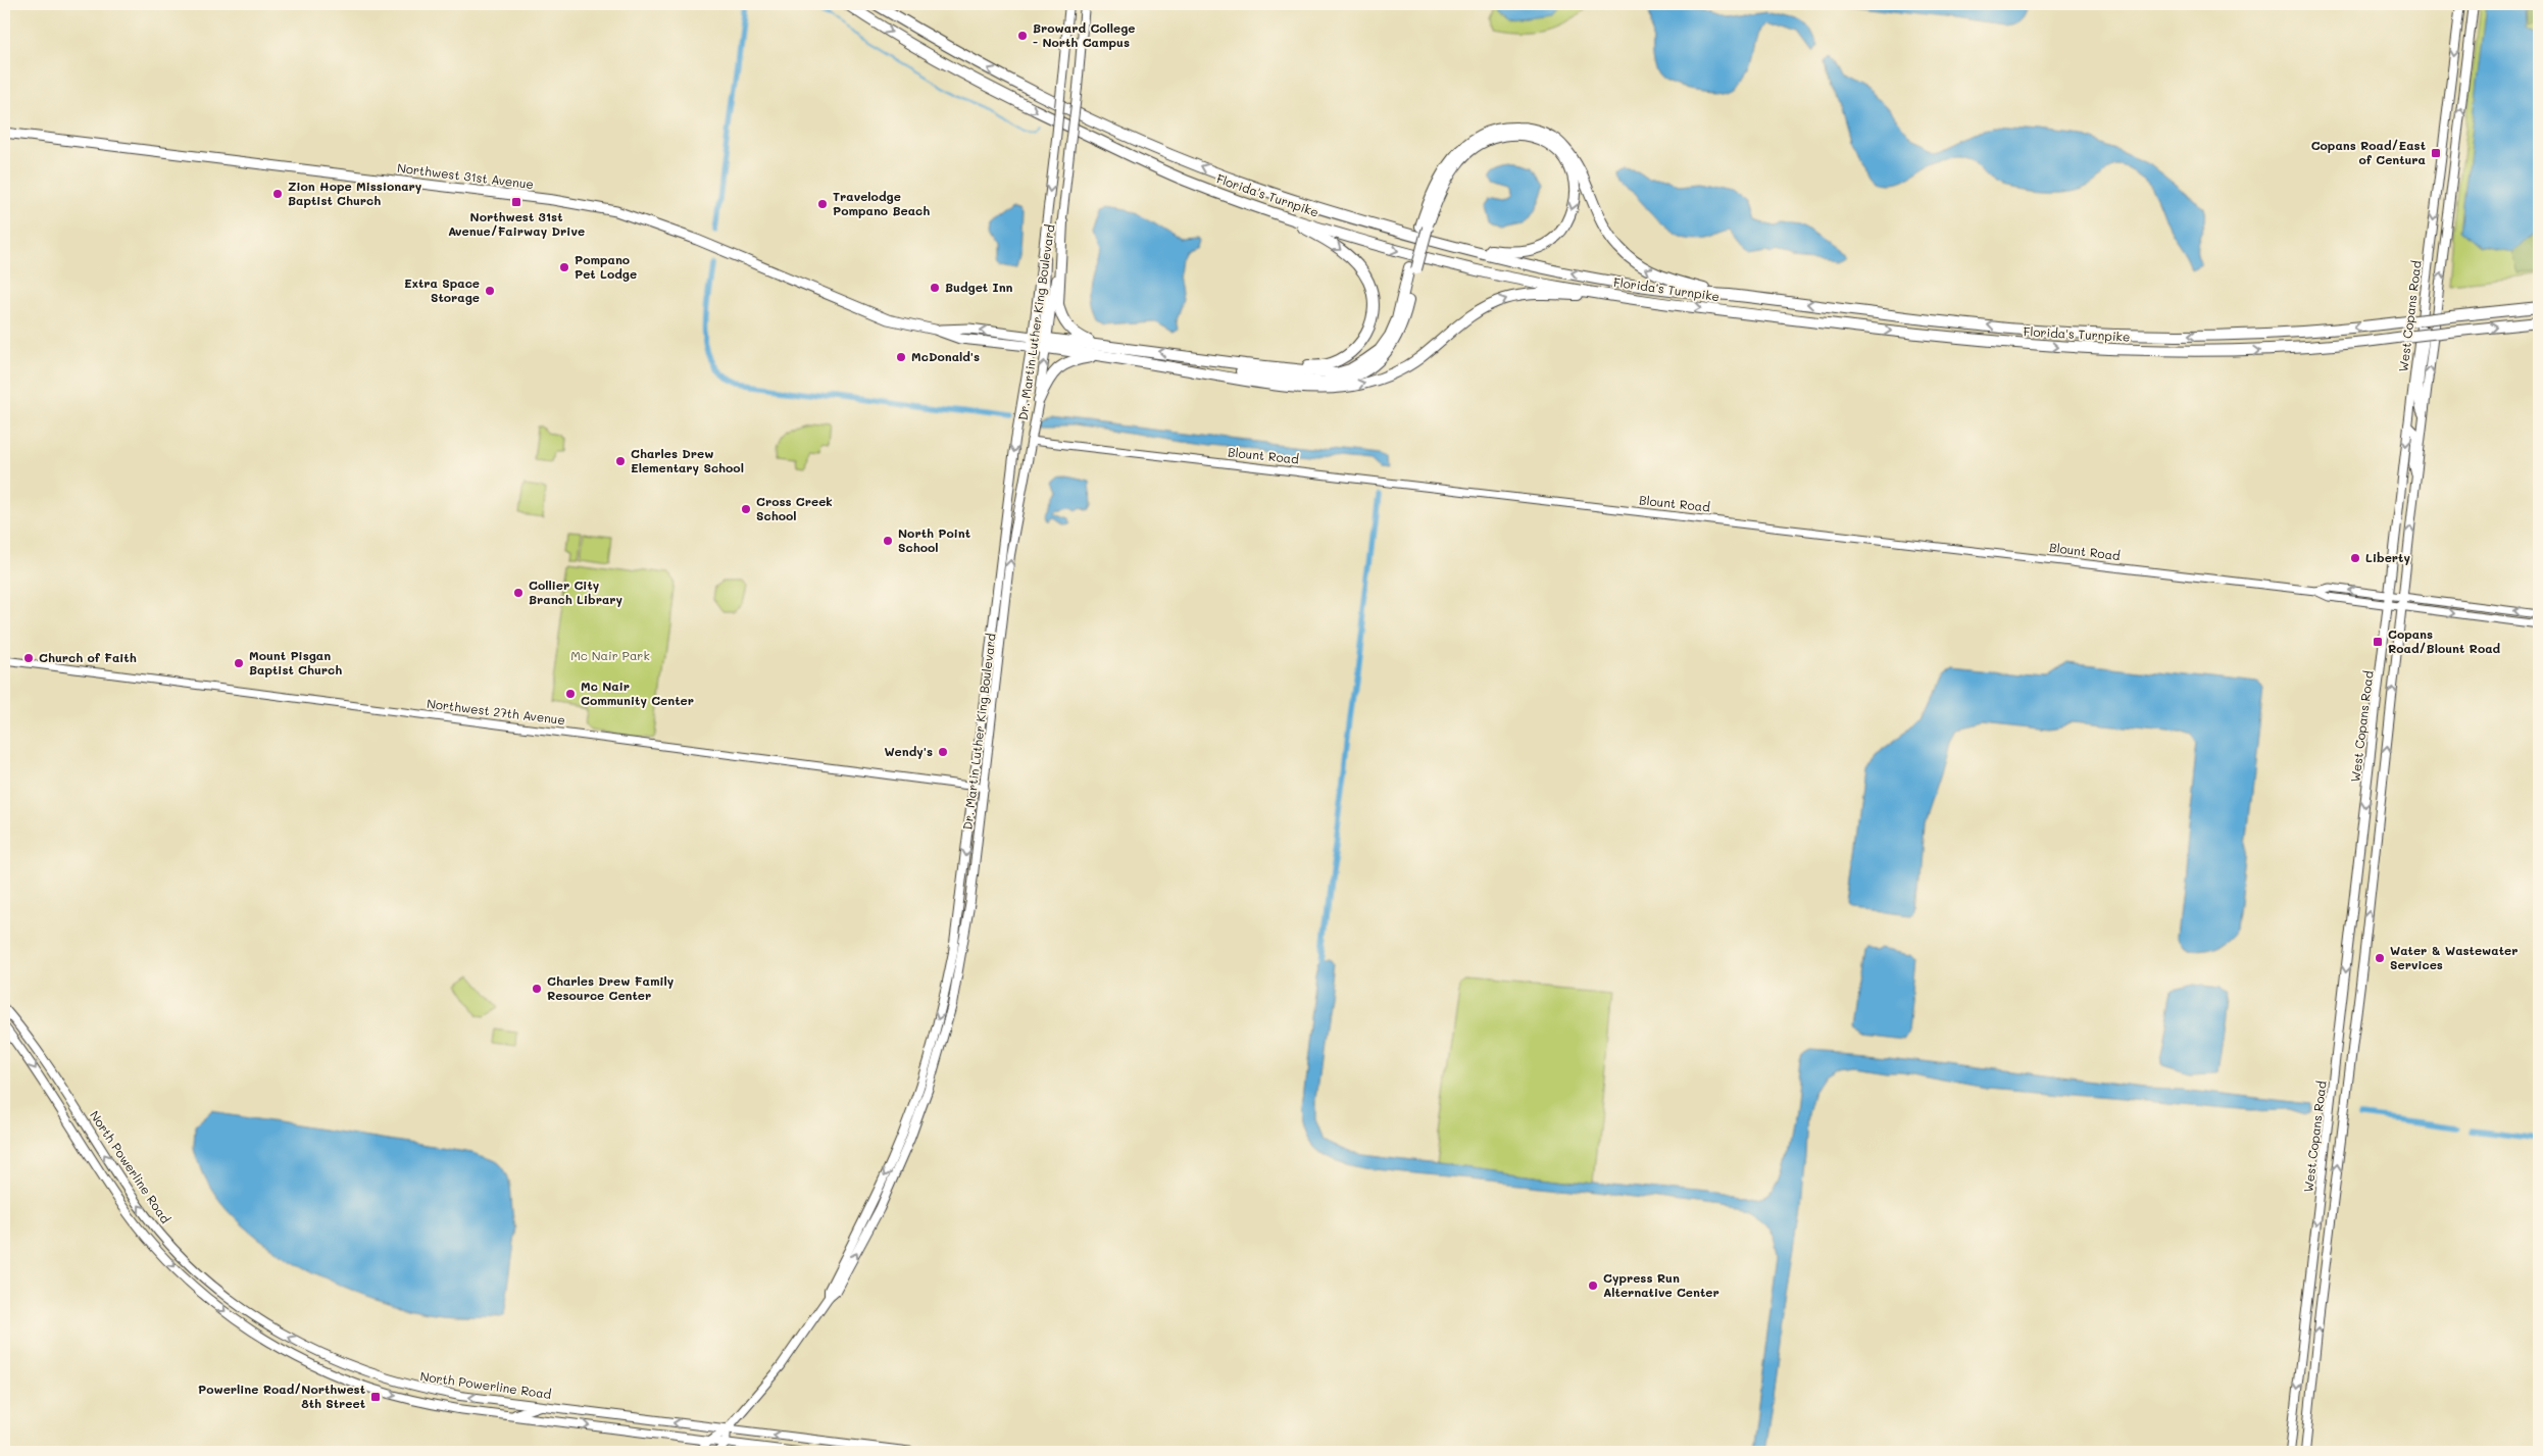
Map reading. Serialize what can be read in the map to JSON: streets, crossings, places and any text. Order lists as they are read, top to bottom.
{
  "streets": {
    "highway": ["Florida's Turnpike"],
    "main road": [
      "Northwest 31st Avenue",
      "West Copans Road",
      "Dr. Martin Luther King Boulevard",
      "North Powerline Road"
    ],
    "street": ["Blount Road", "Northwest 27th Avenue"]
  },
  "crossings": [
    ["Northwest 31st Avenue", "Dr. Martin Luther King Boulevard"],
    ["West Copans Road", "Blount Road"],
    ["Dr. Martin Luther King Boulevard", "Blount Road"],
    ["Dr. Martin Luther King Boulevard", "Northwest 27th Avenue"],
    ["Dr. Martin Luther King Boulevard", "North Powerline Road"]
  ],
  "parks": ["Mc Nair Park"],
  "places": {
    "other": [
      "Broward College - North Campus",
      "Zion Hope Missionary Baptist Church",
      "Travelodge Pompano Beach",
      "Pompano Pet Lodge",
      "Budget Inn",
      "Extra Space Storage",
      "McDonald's",
      "Charles Drew Elementary School",
      "Cross Creek School",
      "North Point School",
      "Liberty",
      "Collier City Branch Library",
      "Church of Faith",
      "Mount Pisgan Baptist Church",
      "Mc Nair Community Center",
      "Wendy's",
      "Water & Wastewater Services",
      "Charles Drew Family Resource Center",
      "Cypress Run Alternative Center"
    ],
    "transit": [
      "Copans Road/East of Centura",
      "Northwest 31st Avenue/Fairway Drive",
      "Copans Road/Blount Road",
      "Powerline Road/Northwest 8th Street"
    ]
  }
}
